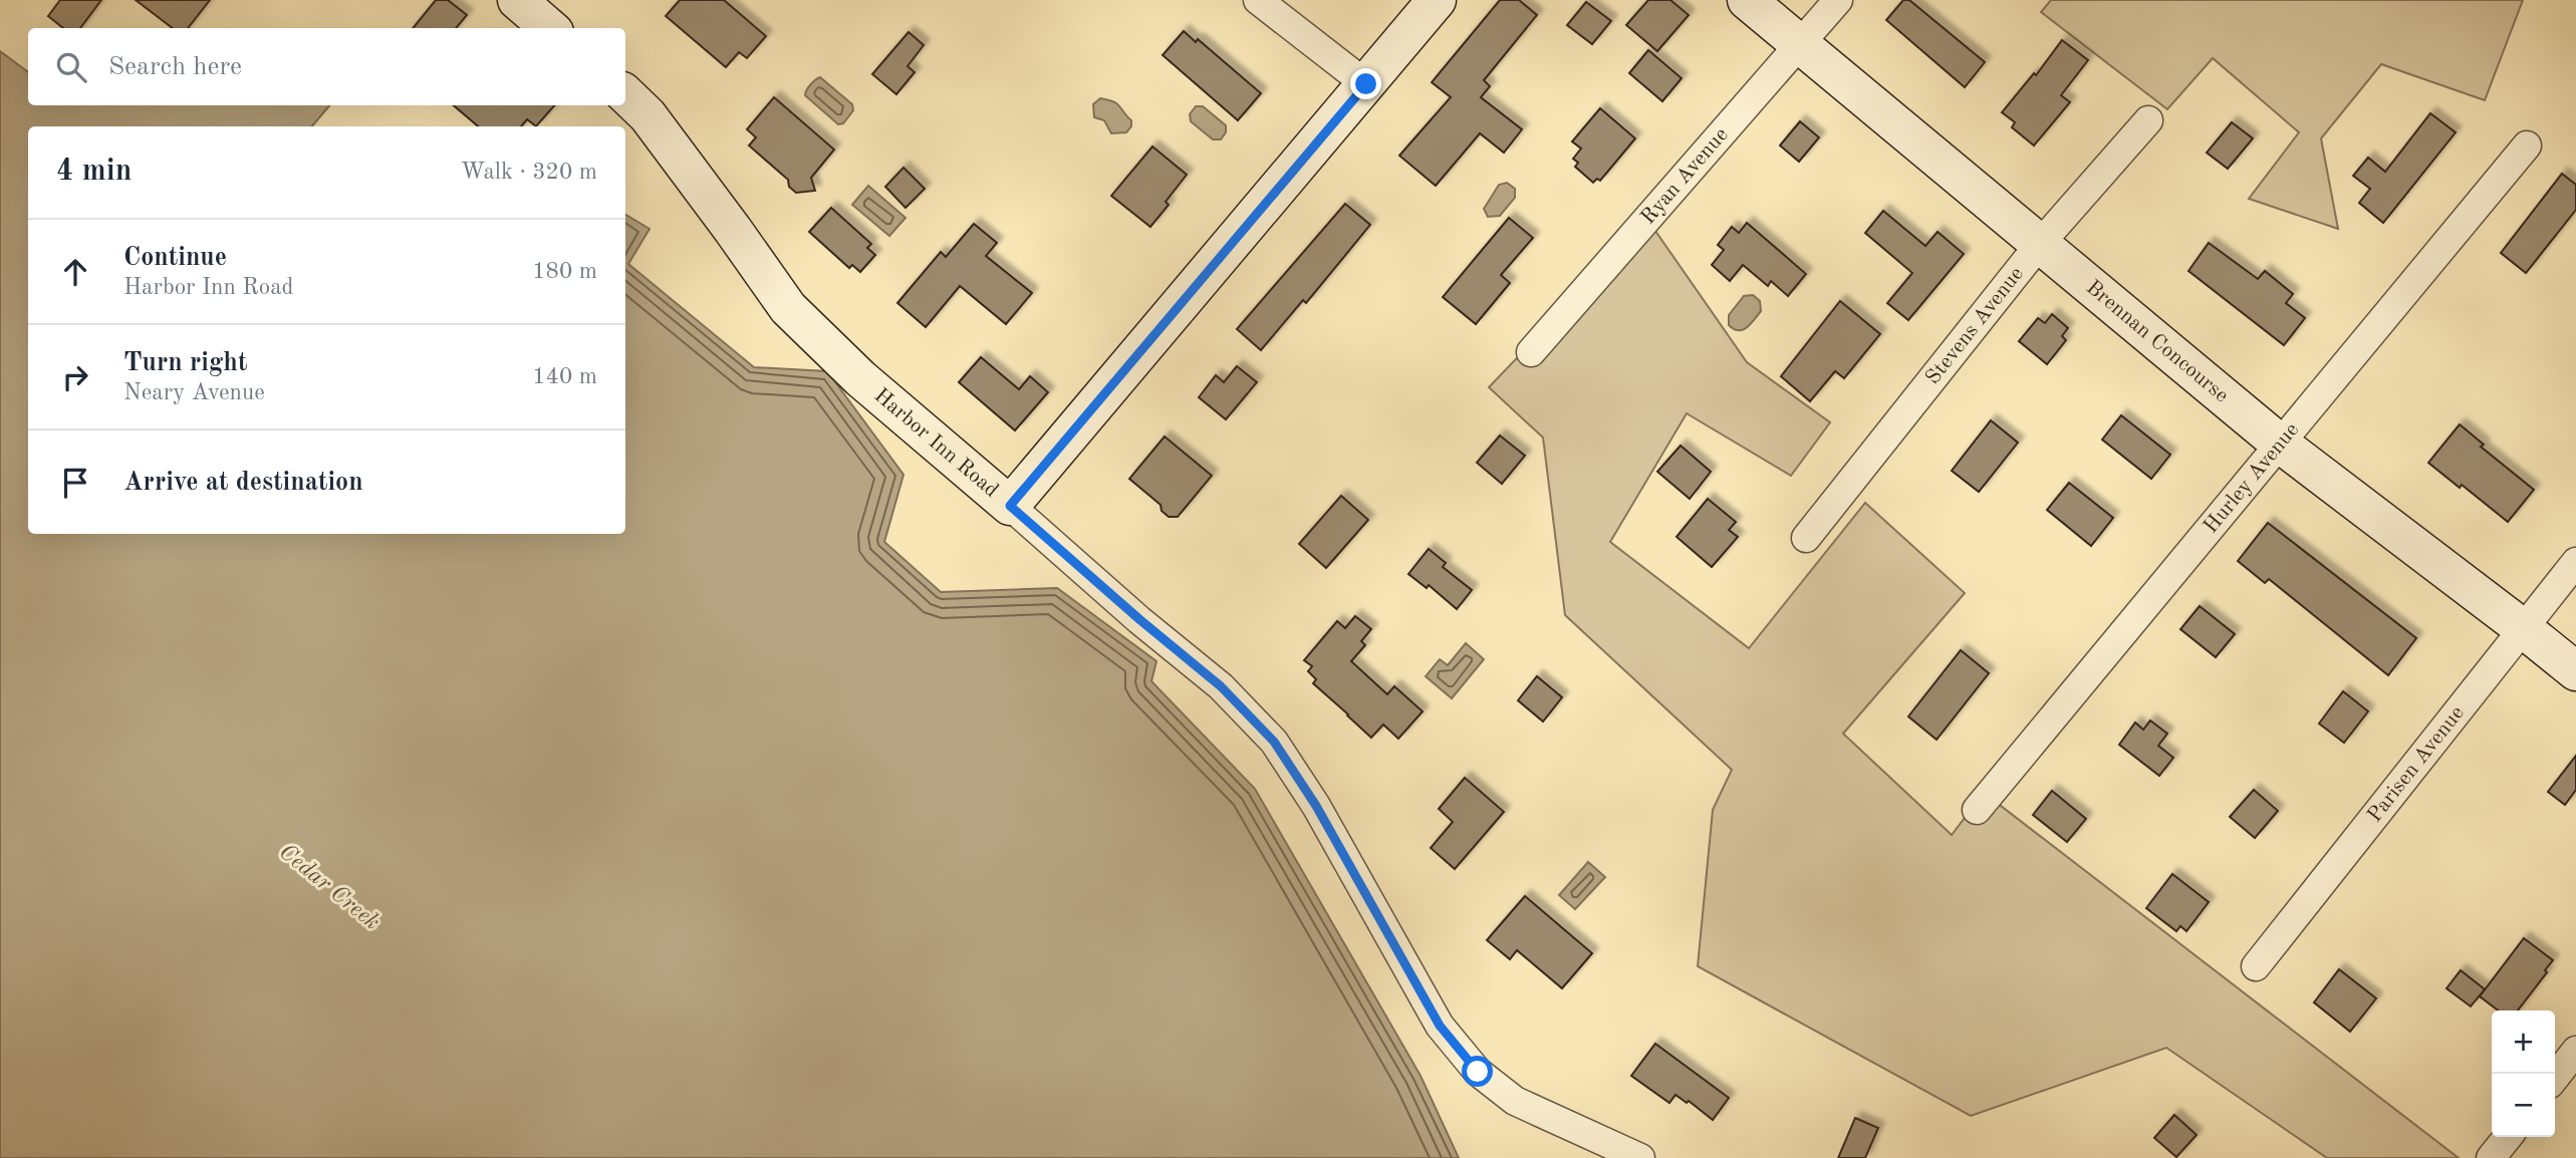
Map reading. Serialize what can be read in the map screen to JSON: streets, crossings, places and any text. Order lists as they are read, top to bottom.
{
  "streets": {
    "main road": ["Brennan Concourse", "Harbor Inn Road"],
    "street": [
      "Ryan Avenue",
      "Stevens Avenue",
      "Hurley Avenue",
      "Parisen Avenue"
    ]
  },
  "crossings": [
    ["Ryan Avenue", "Brennan Concourse"],
    ["Stevens Avenue", "Brennan Concourse"],
    ["Brennan Concourse", "Hurley Avenue"],
    ["Brennan Concourse", "Parisen Avenue"]
  ],
  "water": ["Cedar Creek"],
  "page": {
    "search": "Search here",
    "heading": ["4 min", "Walk · 320 m"],
    "list": [
      ["Continue", "Harbor Inn Road", "180 m"],
      ["Turn right", "Neary Avenue", "140 m"],
      "Arrive at destination"
    ],
    "map_buttons": ["+", "−"]
  }
}
